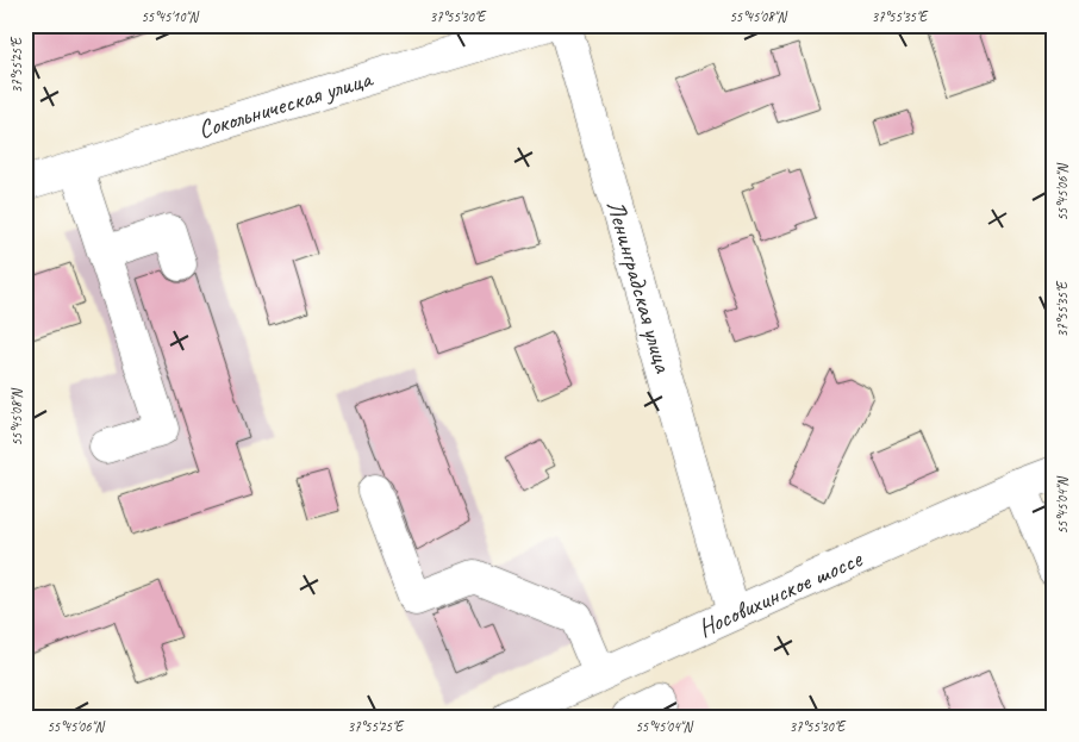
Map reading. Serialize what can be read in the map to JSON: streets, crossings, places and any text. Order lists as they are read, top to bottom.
{
  "streets": {
    "street": ["Сокольническая улица", "Ленинградская улица", "Носовихинское шоссе"]
  },
  "crossings": [
    ["Ленинградская улица", "Носовихинское шоссе"]
  ],
  "coordinates": [
    "55°45'10\"N",
    "37°55'30\"E",
    "55°45'08\"N",
    "37°55'35\"E",
    "37°55'25\"E",
    "55°45'06\"N",
    "55°45'04\"N"
  ]
}
